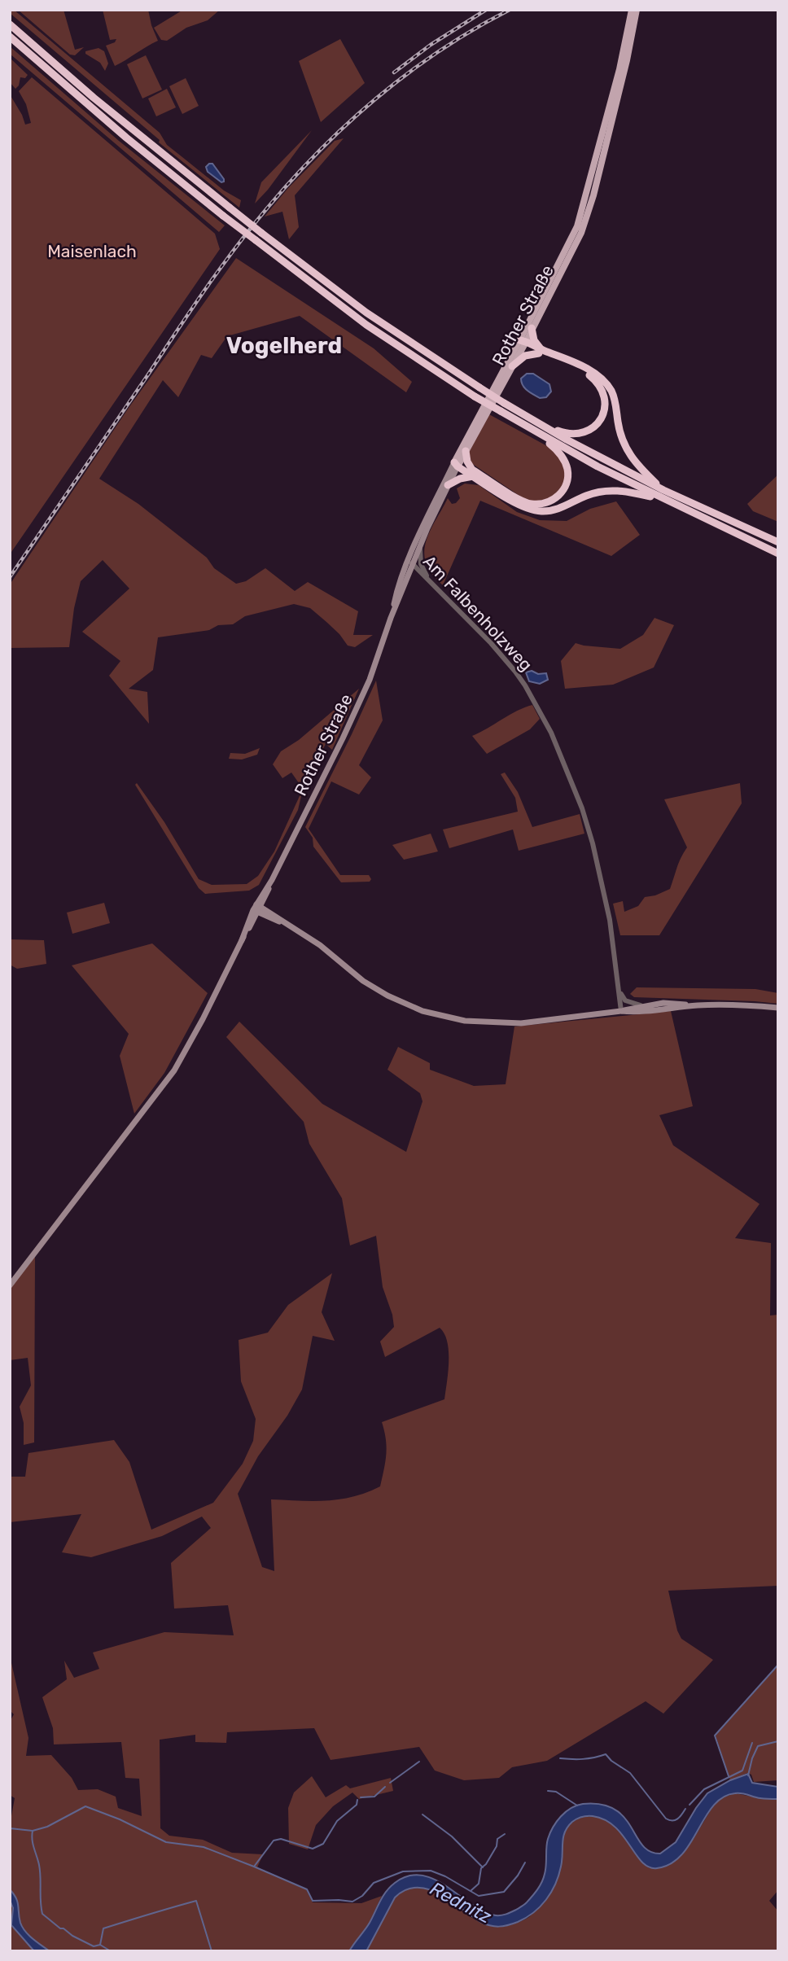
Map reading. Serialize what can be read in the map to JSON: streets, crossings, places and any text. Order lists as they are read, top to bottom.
{
  "streets": {
    "main road": ["Rother Straße"],
    "street": ["Am Falbenholzweg"]
  },
  "crossings": [
    ["Rother Straße", "Am Falbenholzweg"]
  ],
  "districts": ["Vogelherd"],
  "water": ["Rednitz"],
  "parks": ["Maisenlach"]
}
